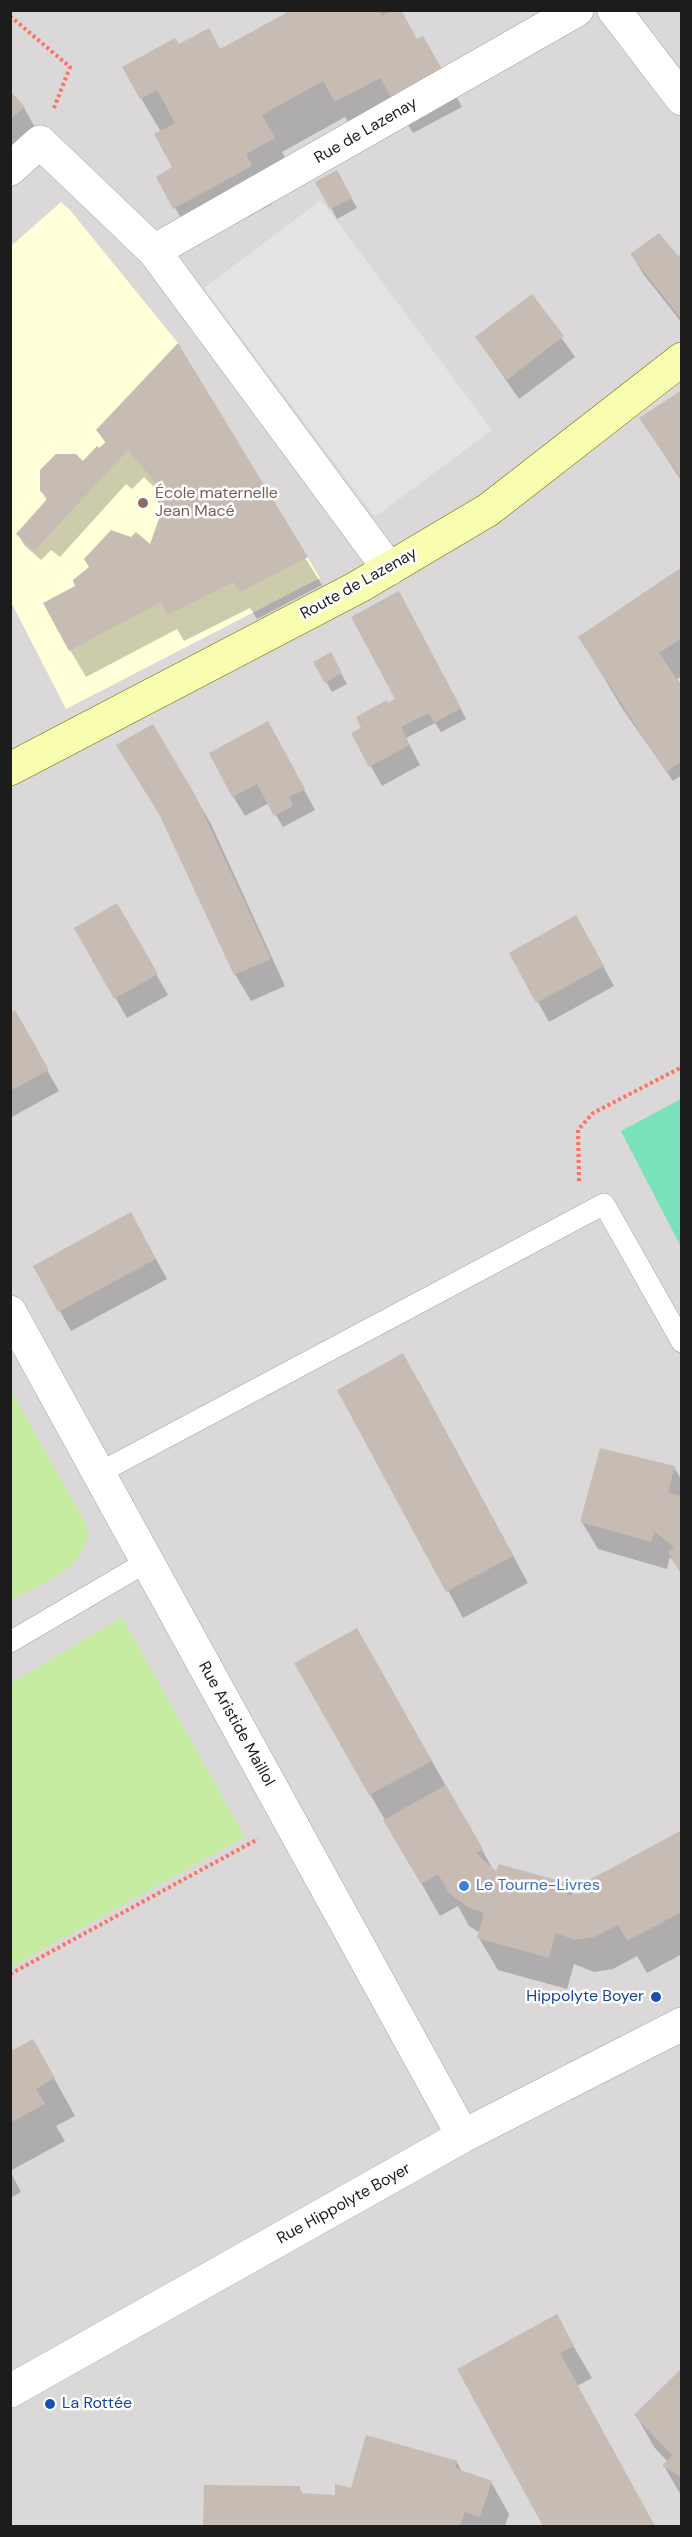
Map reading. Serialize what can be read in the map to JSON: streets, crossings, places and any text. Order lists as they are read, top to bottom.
{
  "streets": {
    "street": [
      "Rue de Lazenay",
      "Route de Lazenay",
      "Rue Aristide Maillol",
      "Rue Hippolyte Boyer"
    ]
  },
  "crossings": [
    ["Rue Aristide Maillol", "Rue Hippolyte Boyer"]
  ],
  "places": [
    "École maternelle Jean Macé",
    "Le Tourne-Livres",
    "Hippolyte Boyer",
    "La Rottée"
  ]
}
